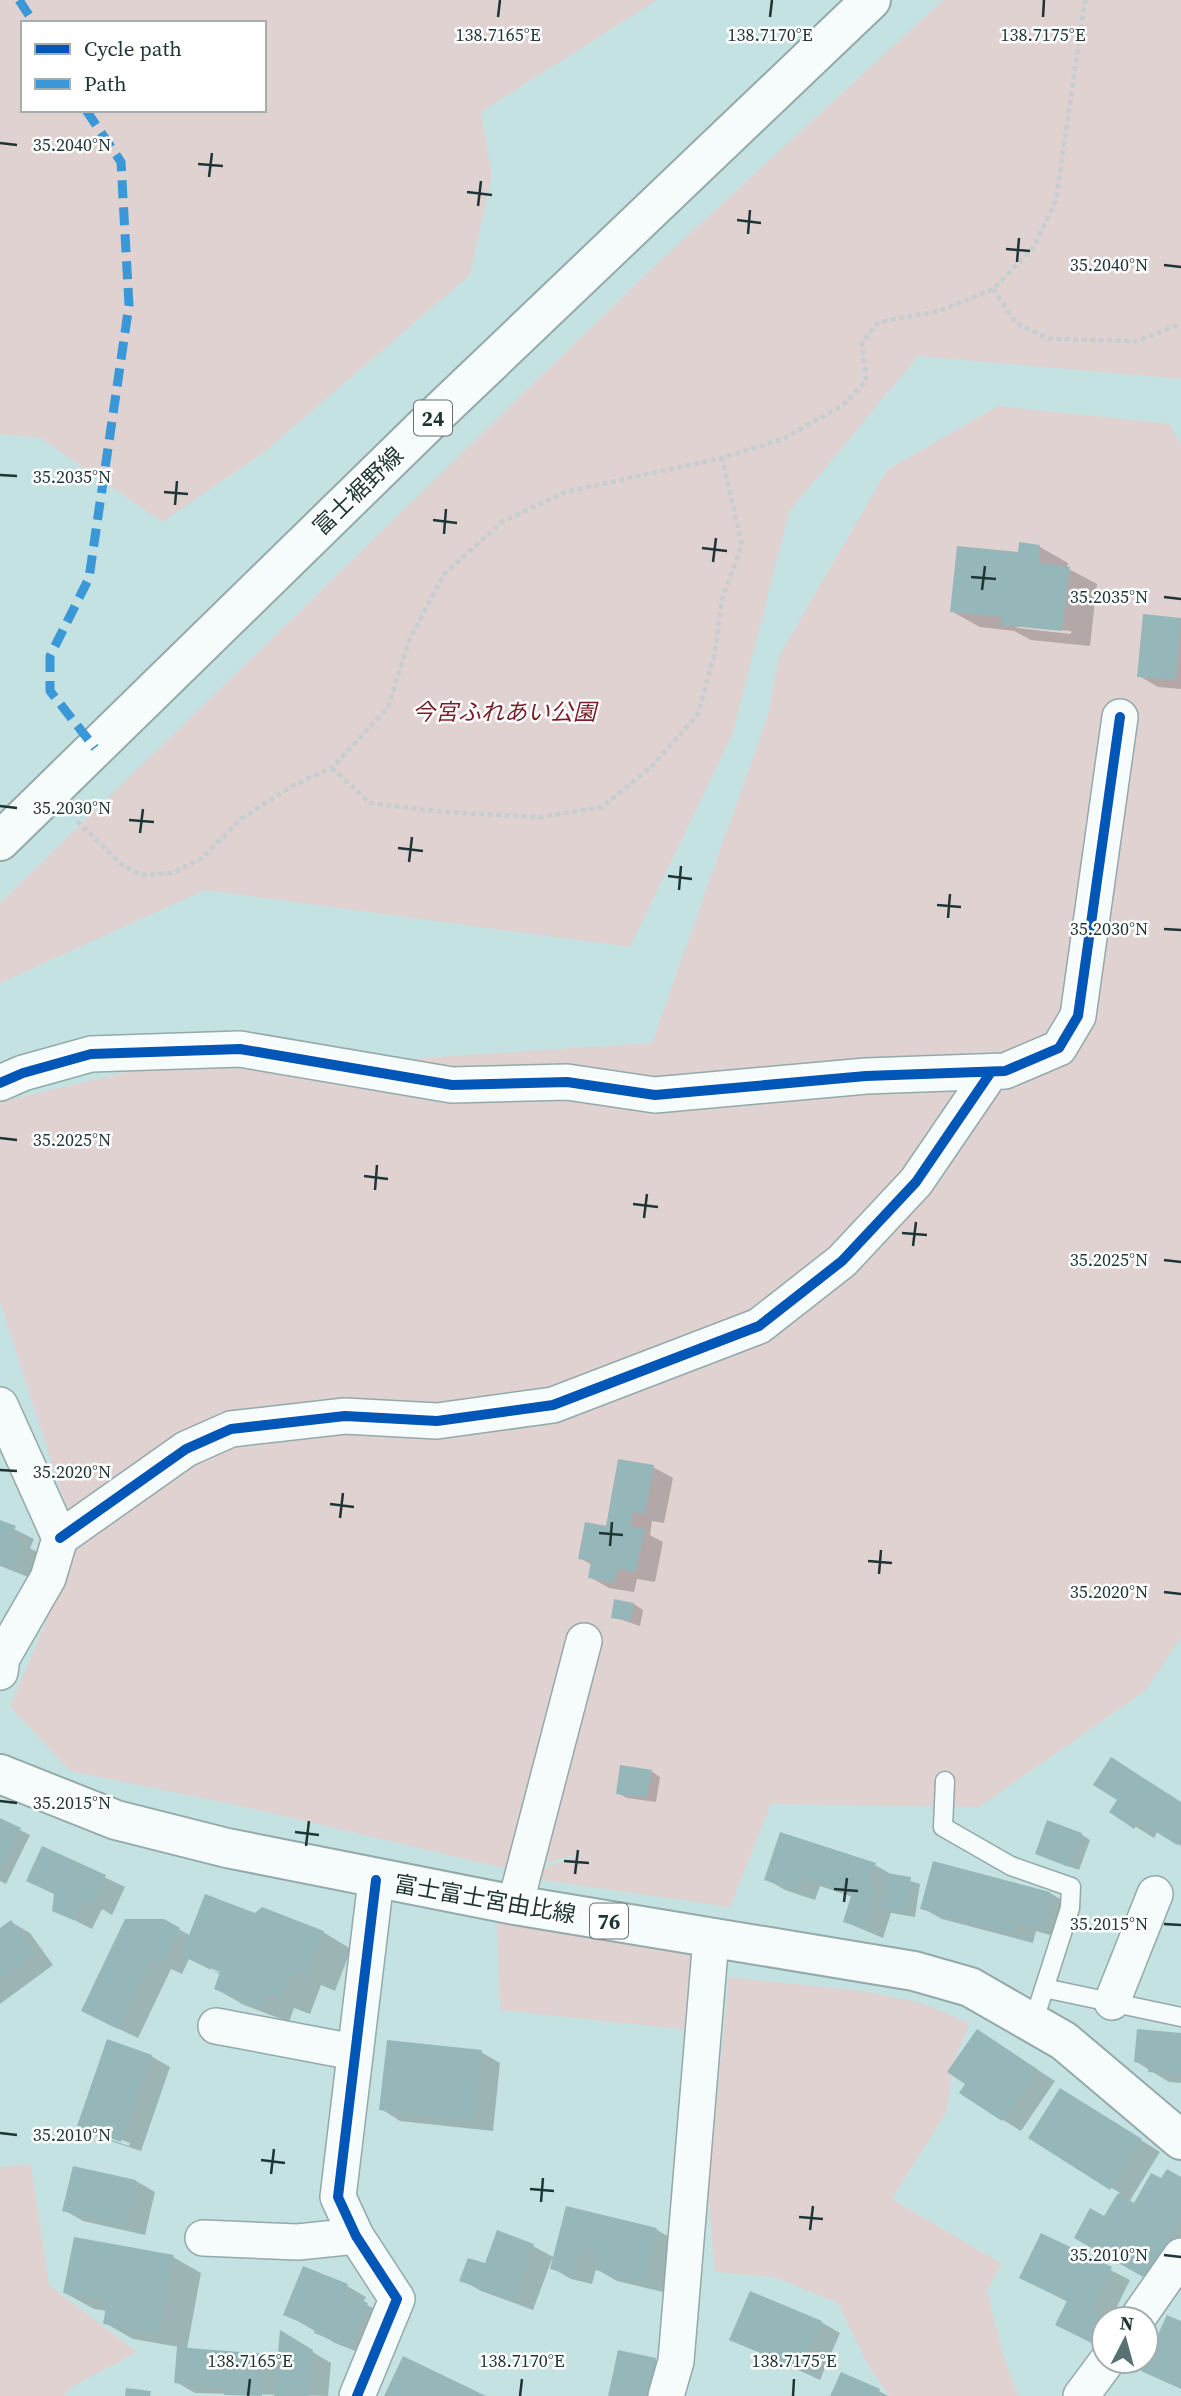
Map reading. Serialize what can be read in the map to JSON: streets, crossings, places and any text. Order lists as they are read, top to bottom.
{
  "streets": {
    "main road": [
      "24",
      "富士裾野線",
      "富士富士宮由比線",
      "76"
    ]
  },
  "parks": ["今宮ふれあい公園"],
  "legend": ["Cycle path", "Path"],
  "north": "top",
  "coordinates": [
    "138.7165°E",
    "138.7170°E",
    "138.7175°E",
    "35.2040°N",
    "35.2035°N",
    "35.2030°N",
    "35.2025°N",
    "35.2020°N",
    "35.2015°N",
    "35.2010°N"
  ]
}
